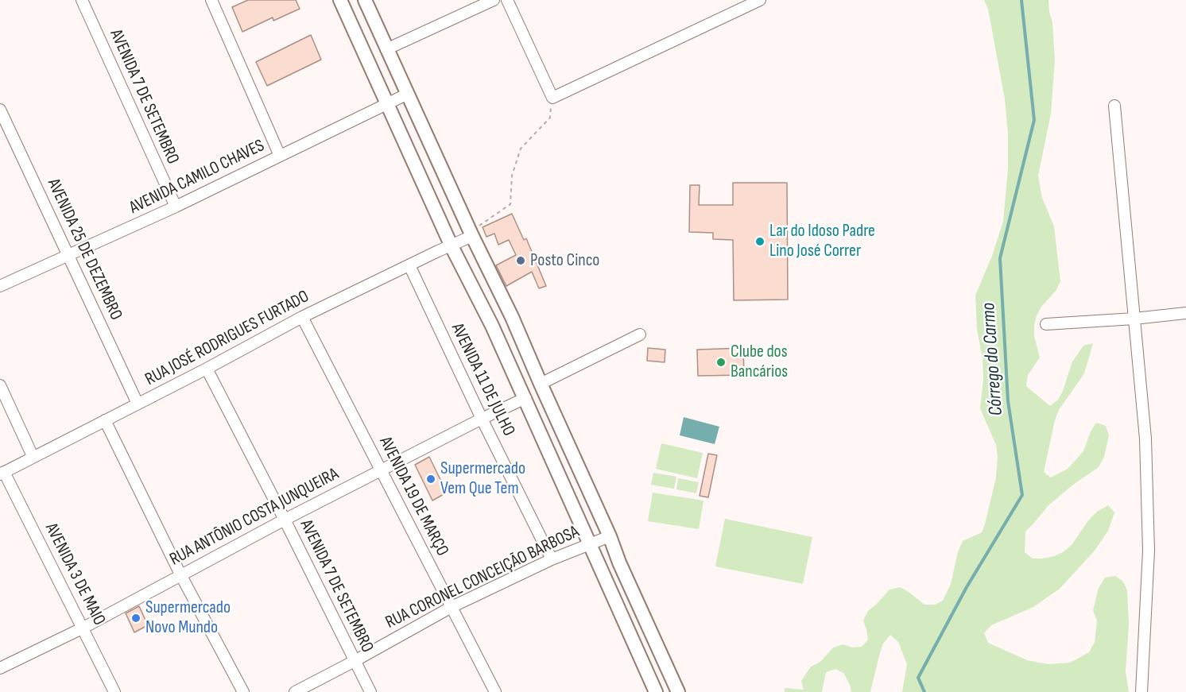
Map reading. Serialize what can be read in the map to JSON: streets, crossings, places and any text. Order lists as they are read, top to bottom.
{
  "streets": {
    "street": [
      "AVENIDA 7 DE SETEMBRO",
      "AVENIDA CAMILO CHAVES",
      "AVENIDA 25 DE DEZEMBRO",
      "RUA JOSÉ RODRIGUES FURTADO",
      "AVENIDA 11 DE JULHO",
      "AVENIDA 19 DE MARÇO",
      "RUA ANTÔNIO COSTA JUNQUEIRA",
      "AVENIDA 3 DE MAIO",
      "RUA CORONEL CONCEIÇÃO BARBOSA"
    ]
  },
  "crossings": [
    ["AVENIDA 7 DE SETEMBRO", "AVENIDA CAMILO CHAVES"],
    ["AVENIDA 7 DE SETEMBRO", "RUA JOSÉ RODRIGUES FURTADO"],
    ["AVENIDA 7 DE SETEMBRO", "RUA ANTÔNIO COSTA JUNQUEIRA"],
    ["AVENIDA 7 DE SETEMBRO", "RUA CORONEL CONCEIÇÃO BARBOSA"],
    ["AVENIDA CAMILO CHAVES", "AVENIDA 25 DE DEZEMBRO"],
    ["AVENIDA 25 DE DEZEMBRO", "RUA JOSÉ RODRIGUES FURTADO"],
    ["RUA JOSÉ RODRIGUES FURTADO", "AVENIDA 11 DE JULHO"],
    ["RUA JOSÉ RODRIGUES FURTADO", "AVENIDA 19 DE MARÇO"],
    ["RUA JOSÉ RODRIGUES FURTADO", "AVENIDA 3 DE MAIO"],
    ["AVENIDA 11 DE JULHO", "RUA ANTÔNIO COSTA JUNQUEIRA"],
    ["AVENIDA 11 DE JULHO", "RUA CORONEL CONCEIÇÃO BARBOSA"],
    ["AVENIDA 19 DE MARÇO", "RUA ANTÔNIO COSTA JUNQUEIRA"],
    ["AVENIDA 19 DE MARÇO", "RUA CORONEL CONCEIÇÃO BARBOSA"],
    ["RUA ANTÔNIO COSTA JUNQUEIRA", "AVENIDA 3 DE MAIO"]
  ],
  "water": ["Córrego do Carmo"],
  "places": [
    "Lar do Idoso Padre Lino José Correr",
    "Posto Cinco",
    "Clube dos Bancários",
    "Supermercado Vem Que Tem",
    "Supermercado Novo Mundo"
  ]
}
